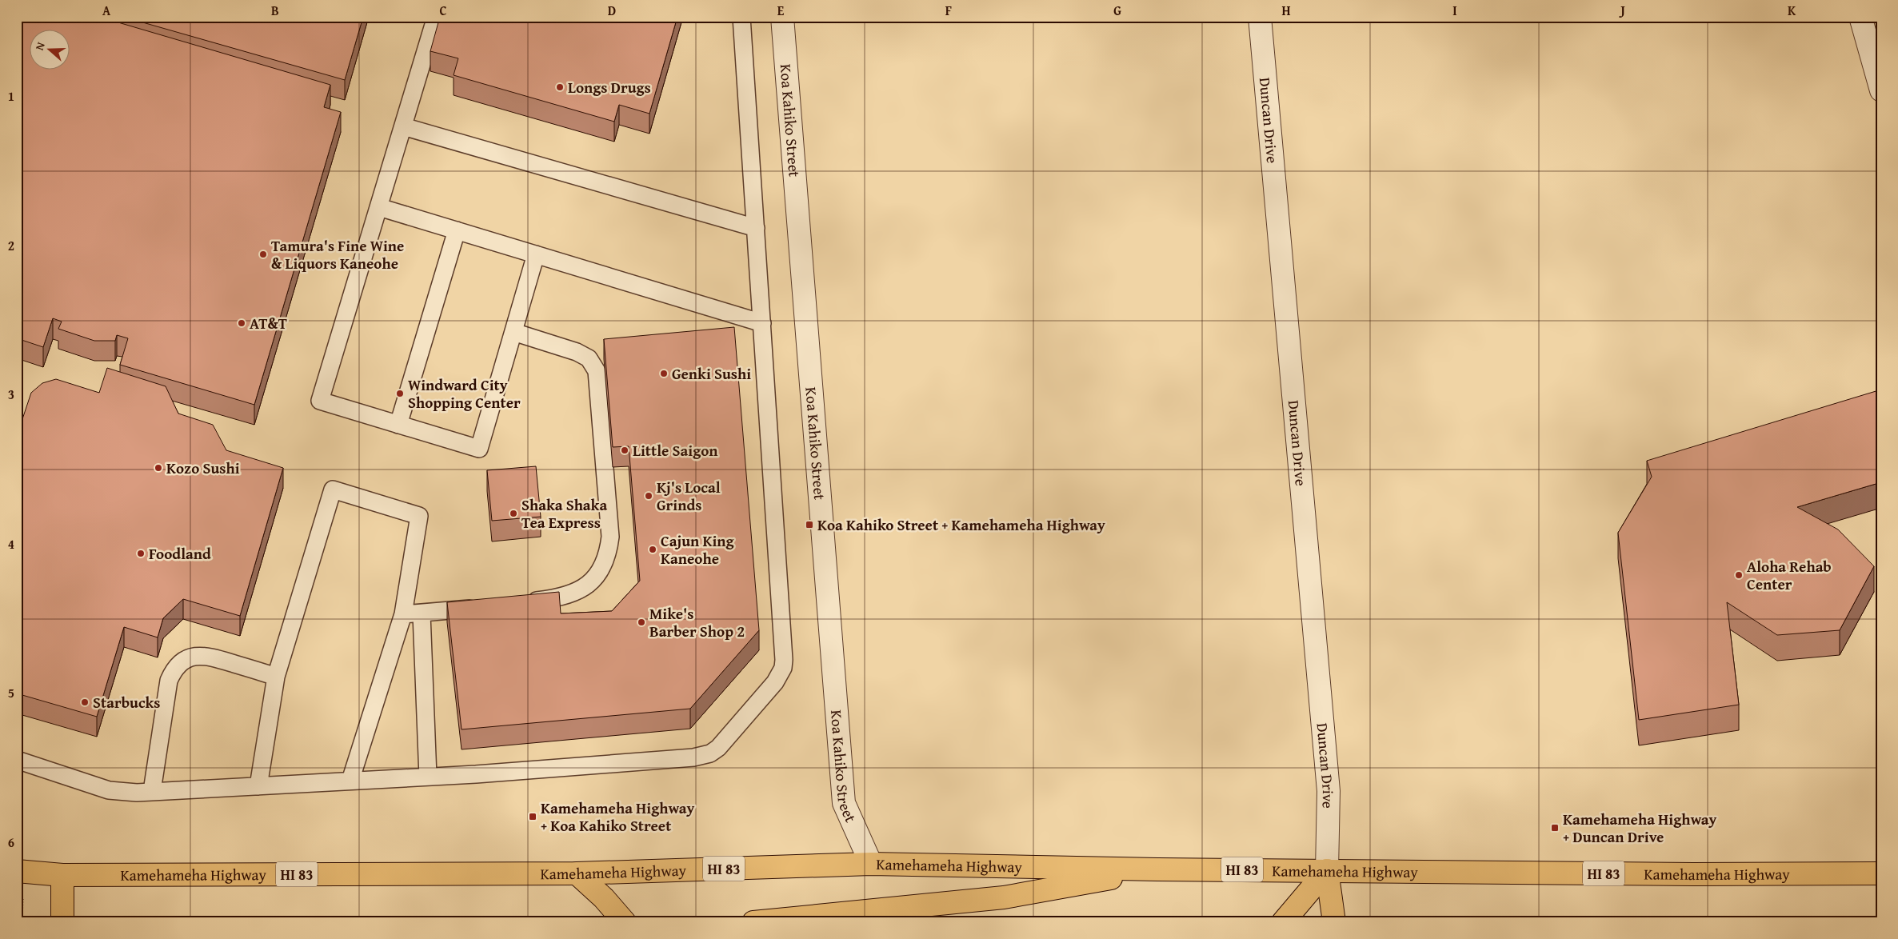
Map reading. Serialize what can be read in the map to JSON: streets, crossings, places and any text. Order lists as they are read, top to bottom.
{
  "streets": {
    "main road": ["Kamehameha Highway", "HI 83"],
    "street": ["Koa Kahiko Street", "Duncan Drive"]
  },
  "crossings": [
    ["Koa Kahiko Street", "Kamehameha Highway"],
    ["Duncan Drive", "Kamehameha Highway"]
  ],
  "places": {
    "other": [
      "Longs Drugs",
      "Tamura's Fine Wine & Liquors Kaneohe",
      "AT&T",
      "Genki Sushi",
      "Windward City Shopping Center",
      "Little Saigon",
      "Kozo Sushi",
      "Kj's Local Grinds",
      "Shaka Shaka Tea Express",
      "Cajun King Kaneohe",
      "Foodland",
      "Aloha Rehab Center",
      "Mike's Barber Shop 2",
      "Starbucks"
    ],
    "transit": ["Koa Kahiko Street + Kamehameha Highway", "Kamehameha Highway + Koa Kahiko Street", "Kamehameha Highway + Duncan Drive"]
  },
  "north": "left",
  "grid": {
    "columns": [
      "A",
      "B",
      "C",
      "D",
      "E",
      "F",
      "G",
      "H",
      "I",
      "J",
      "K"
    ],
    "rows": [
      "1",
      "2",
      "3",
      "4",
      "5",
      "6"
    ]
  }
}
